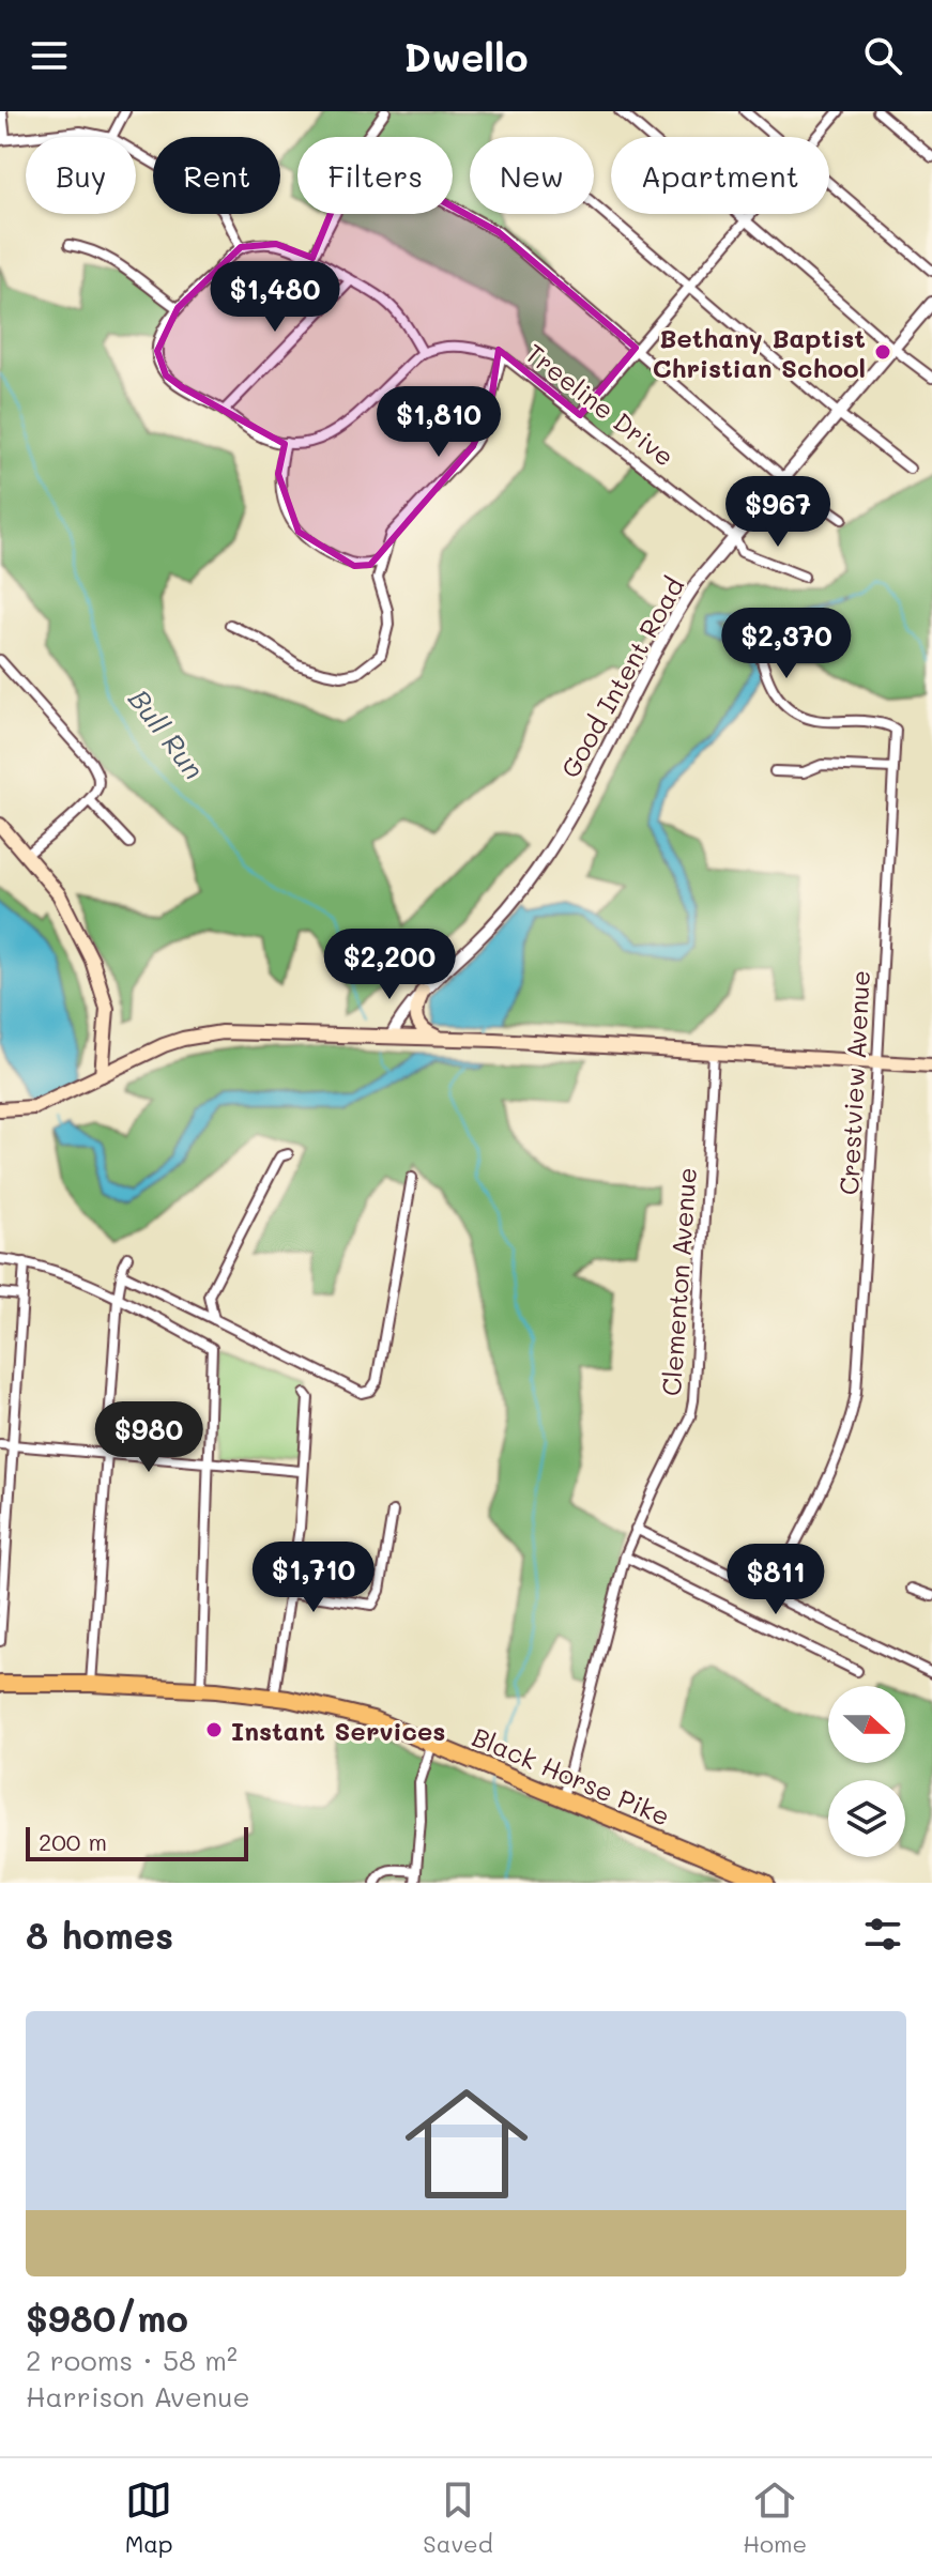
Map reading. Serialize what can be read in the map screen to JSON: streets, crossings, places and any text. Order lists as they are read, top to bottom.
{
  "streets": {
    "main road": ["Black Horse Pike"],
    "street": [
      "Treeline Drive",
      "Good Intent Road",
      "Crestview Avenue",
      "Clementon Avenue"
    ]
  },
  "crossings": [
    ["Treeline Drive", "Good Intent Road"],
    ["Clementon Avenue", "Black Horse Pike"]
  ],
  "water": ["Bull Run"],
  "places": ["Bethany Baptist Christian School", "Instant Services"],
  "scale_bar": "200 m",
  "north": "right",
  "page": {
    "header": "Dwello",
    "chip": [
      "Buy",
      "Rent",
      "Filters",
      "New",
      "Apartment"
    ],
    "price": [
      "$1,480",
      "$1,810",
      "$967",
      "$2,370",
      "$2,200",
      "$980",
      "$1,710",
      "$811"
    ],
    "scale": "200 m",
    "heading": "8 homes",
    "list": [
      {
        "name": "$980/mo",
        "note": "2 rooms · 58 m² · Harrison Avenue"
      }
    ],
    "tabs": ["Map", "Saved", "Home"]
  }
}
